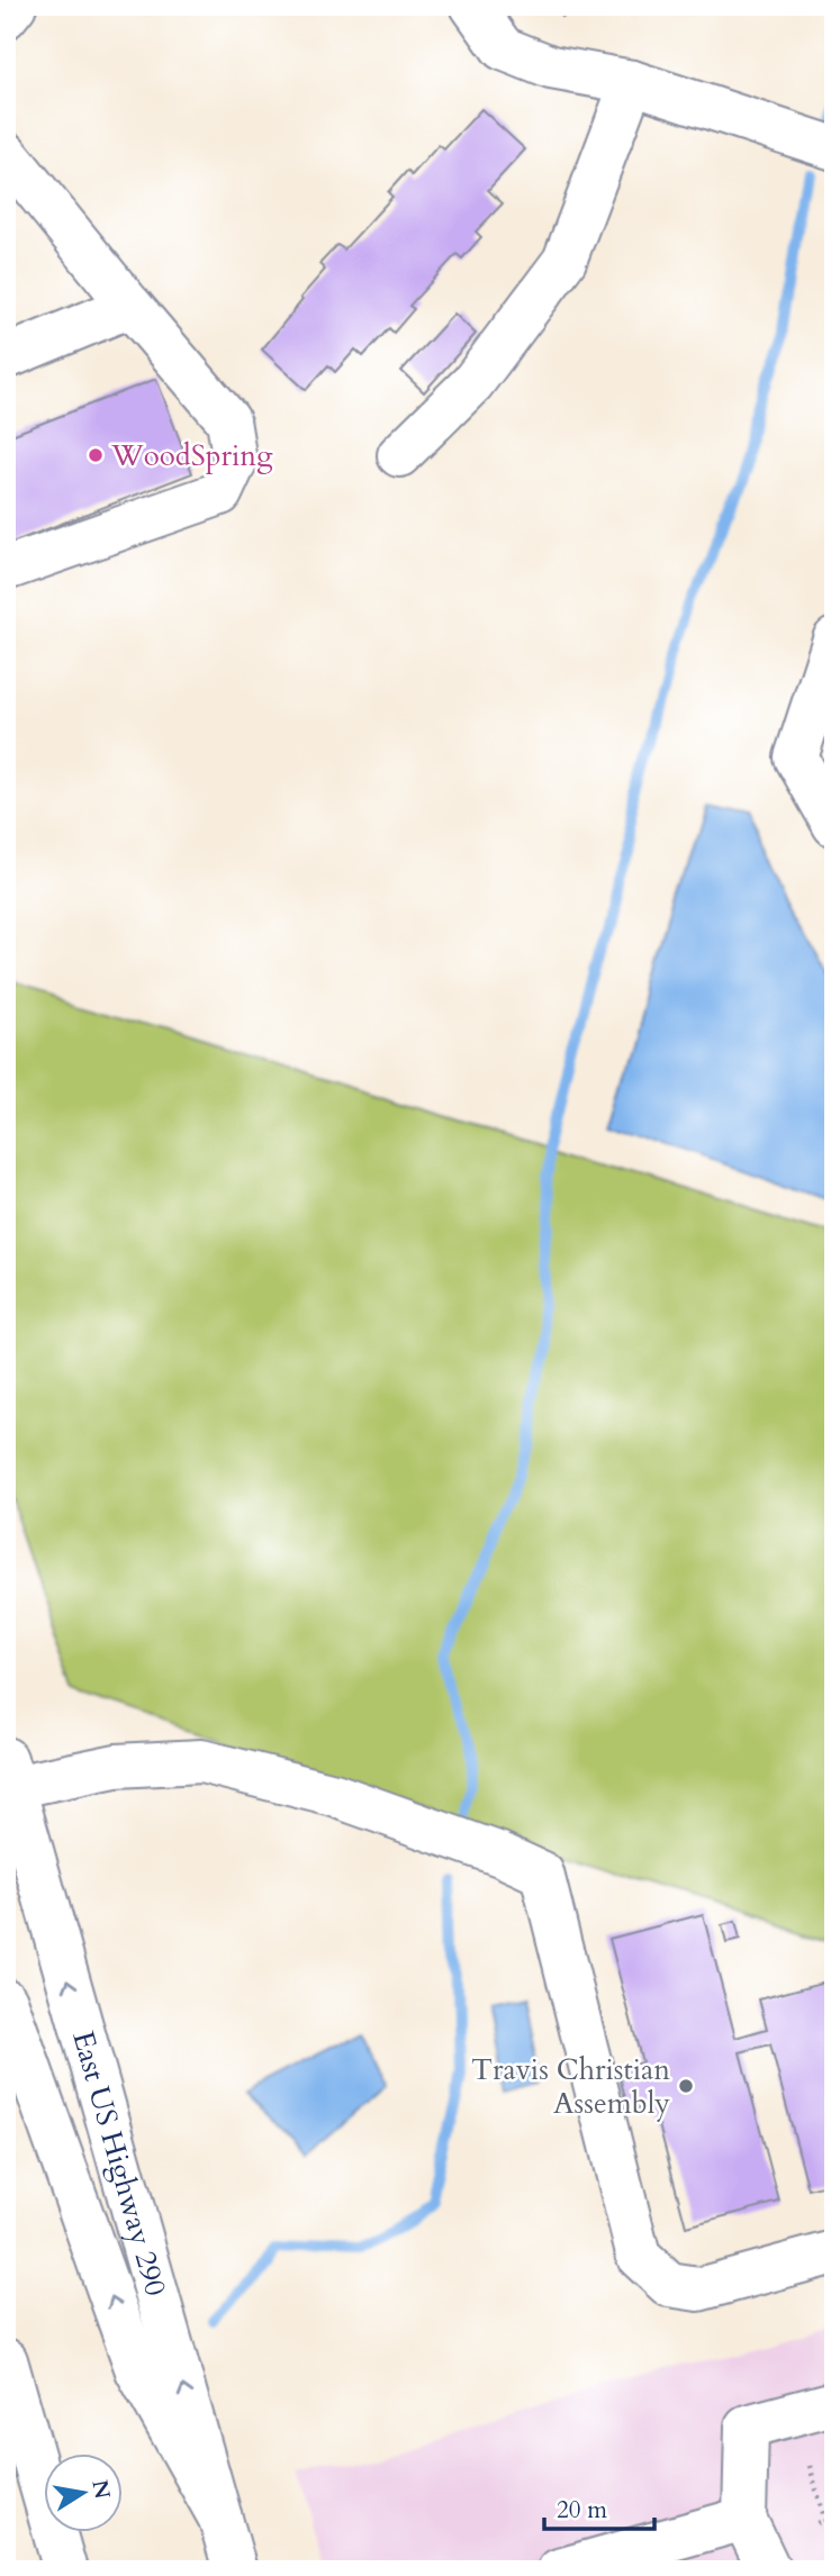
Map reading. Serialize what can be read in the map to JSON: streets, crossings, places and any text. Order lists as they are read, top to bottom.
{
  "streets": {
    "main road": ["East US Highway 290"]
  },
  "places": ["WoodSpring", "Travis Christian Assembly"],
  "scale_bar": "20 m",
  "north": "right"
}
